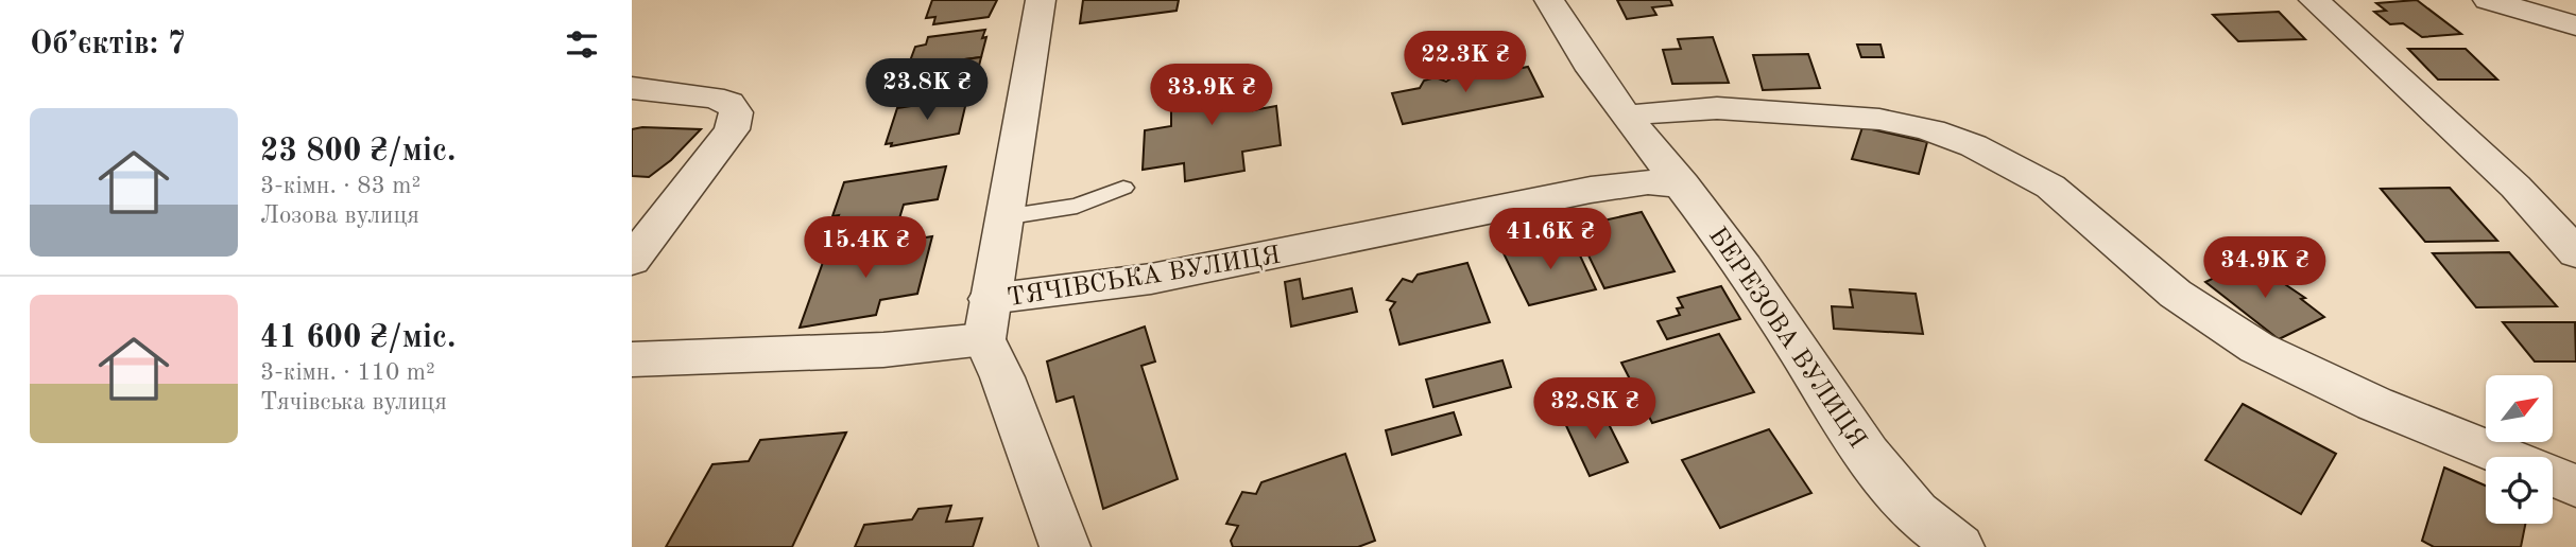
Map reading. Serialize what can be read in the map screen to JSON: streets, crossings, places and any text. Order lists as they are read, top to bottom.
{
  "streets": {
    "street": ["ТЯЧІВСЬКА ВУЛИЦЯ", "БЕРЕЗОВА ВУЛИЦЯ"]
  },
  "crossings": [
    ["ТЯЧІВСЬКА ВУЛИЦЯ", "БЕРЕЗОВА ВУЛИЦЯ"]
  ],
  "north": "top right",
  "page": {
    "heading": "Об’єктів: 7",
    "price": [
      "22.3K ₴",
      "23.8K ₴",
      "33.9K ₴",
      "41.6K ₴",
      "15.4K ₴",
      "34.9K ₴",
      "32.8K ₴"
    ],
    "list": [
      {
        "name": "23 800 ₴/міс.",
        "note": "3-кімн. · 83 m² · Лозова вулиця"
      },
      {
        "name": "41 600 ₴/міс.",
        "note": "3-кімн. · 110 m² · Тячівська вулиця"
      }
    ]
  }
}
